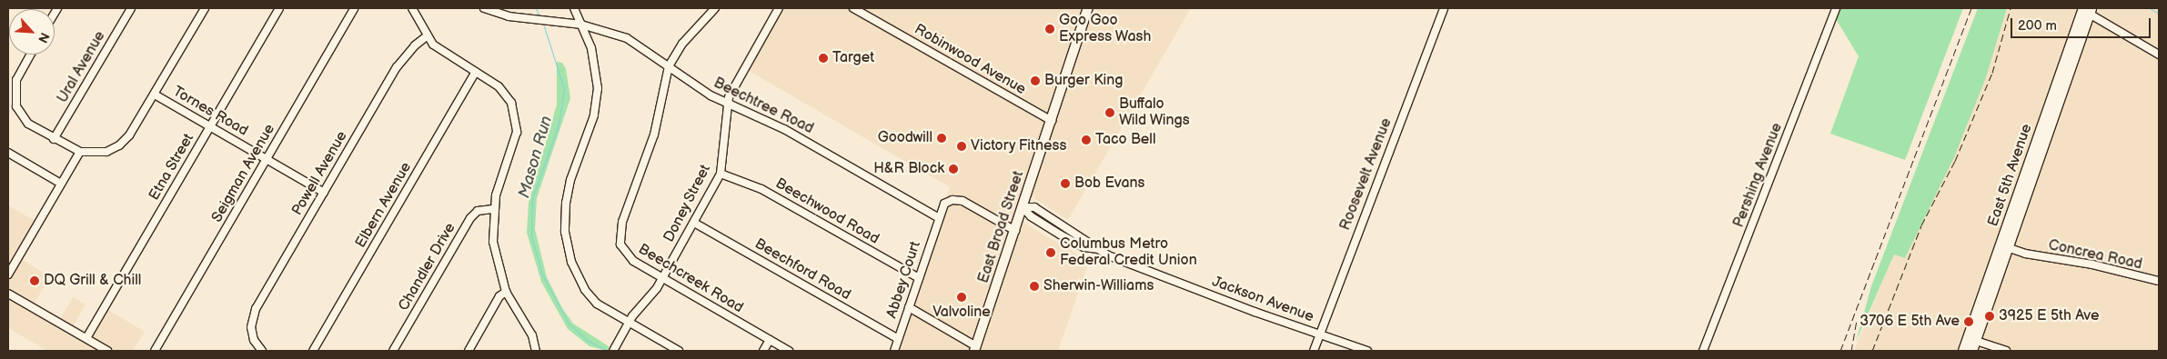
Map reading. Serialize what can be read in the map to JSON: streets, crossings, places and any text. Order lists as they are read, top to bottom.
{
  "streets": {
    "main road": ["East 5th Avenue", "East Broad Street"],
    "street": [
      "Robinwood Avenue",
      "Ural Avenue",
      "Beechtree Road",
      "Tornes Road",
      "Etna Street",
      "Seigman Avenue",
      "Powell Avenue",
      "Roosevelt Avenue",
      "Pershing Avenue",
      "Doney Street",
      "Elbern Avenue",
      "Beechwood Road",
      "Concrea Road",
      "Chandler Drive",
      "Beechford Road",
      "Beechcreek Road",
      "Abbey Court",
      "Jackson Avenue"
    ]
  },
  "crossings": [
    ["Robinwood Avenue", "East Broad Street"],
    ["Beechtree Road", "Doney Street"],
    ["Beechtree Road", "Beechcreek Road"],
    ["Beechtree Road", "Abbey Court"],
    ["Tornes Road", "Etna Street"],
    ["Tornes Road", "Seigman Avenue"],
    ["Tornes Road", "Powell Avenue"],
    ["Roosevelt Avenue", "Jackson Avenue"],
    ["East 5th Avenue", "Concrea Road"],
    ["Doney Street", "Beechwood Road"],
    ["Doney Street", "Beechford Road"],
    ["Doney Street", "Beechcreek Road"],
    ["Beechwood Road", "Abbey Court"],
    ["East Broad Street", "Jackson Avenue"],
    ["Beechford Road", "Abbey Court"]
  ],
  "water": ["Mason Run"],
  "places": [
    "Goo Goo Express Wash",
    "Target",
    "Burger King",
    "Buffalo Wild Wings",
    "Goodwill",
    "Taco Bell",
    "Victory Fitness",
    "H&R Block",
    "Bob Evans",
    "Columbus Metro Federal Credit Union",
    "DQ Grill & Chill",
    "Sherwin-Williams",
    "Valvoline",
    "3925 E 5th Ave",
    "3706 E 5th Ave"
  ],
  "scale_bar": "200 m",
  "north": "bottom right"
}
